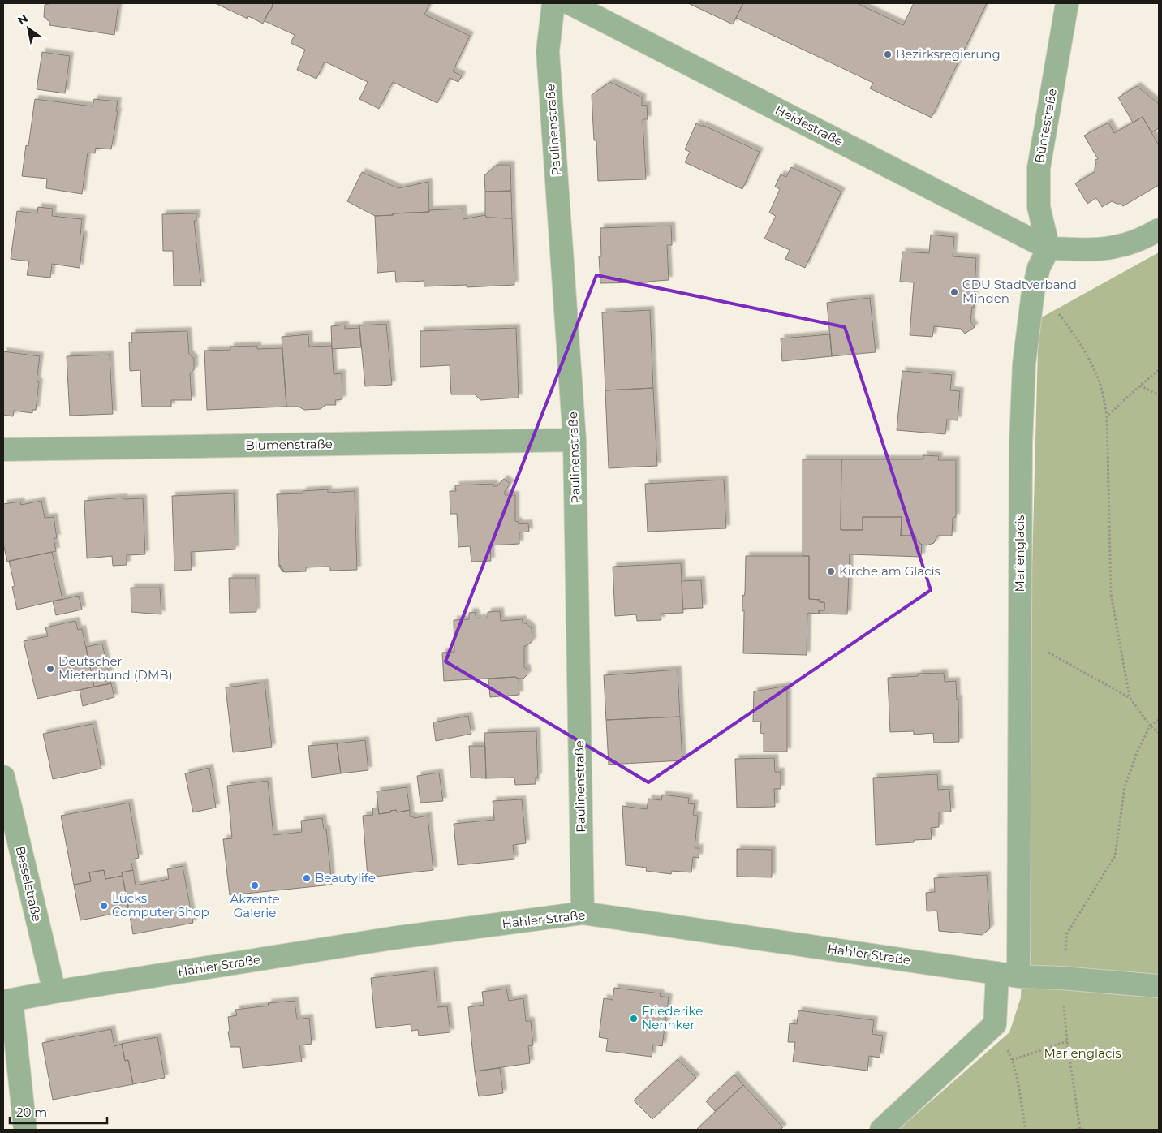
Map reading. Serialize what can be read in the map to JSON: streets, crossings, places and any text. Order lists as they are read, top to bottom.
{
  "streets": {
    "street": [
      "Heidestraße",
      "Büntestraße",
      "Paulinenstraße",
      "Blumenstraße",
      "Marienglacis",
      "Besselstraße",
      "Hahler Straße"
    ]
  },
  "crossings": [
    ["Heidestraße", "Büntestraße"],
    ["Heidestraße", "Marienglacis"],
    ["Büntestraße", "Marienglacis"],
    ["Paulinenstraße", "Blumenstraße"],
    ["Paulinenstraße", "Hahler Straße"],
    ["Marienglacis", "Hahler Straße"],
    ["Besselstraße", "Hahler Straße"]
  ],
  "parks": ["Marienglacis"],
  "places": [
    "Bezirksregierung",
    "CDU Stadtverband Minden",
    "Kirche am Glacis",
    "Deutscher Mieterbund (DMB)",
    "Beautylife",
    "Akzente Galerie",
    "Lücks Computer Shop",
    "Friederike Nennker"
  ],
  "scale_bar": "20 m",
  "north": "top left"
}
